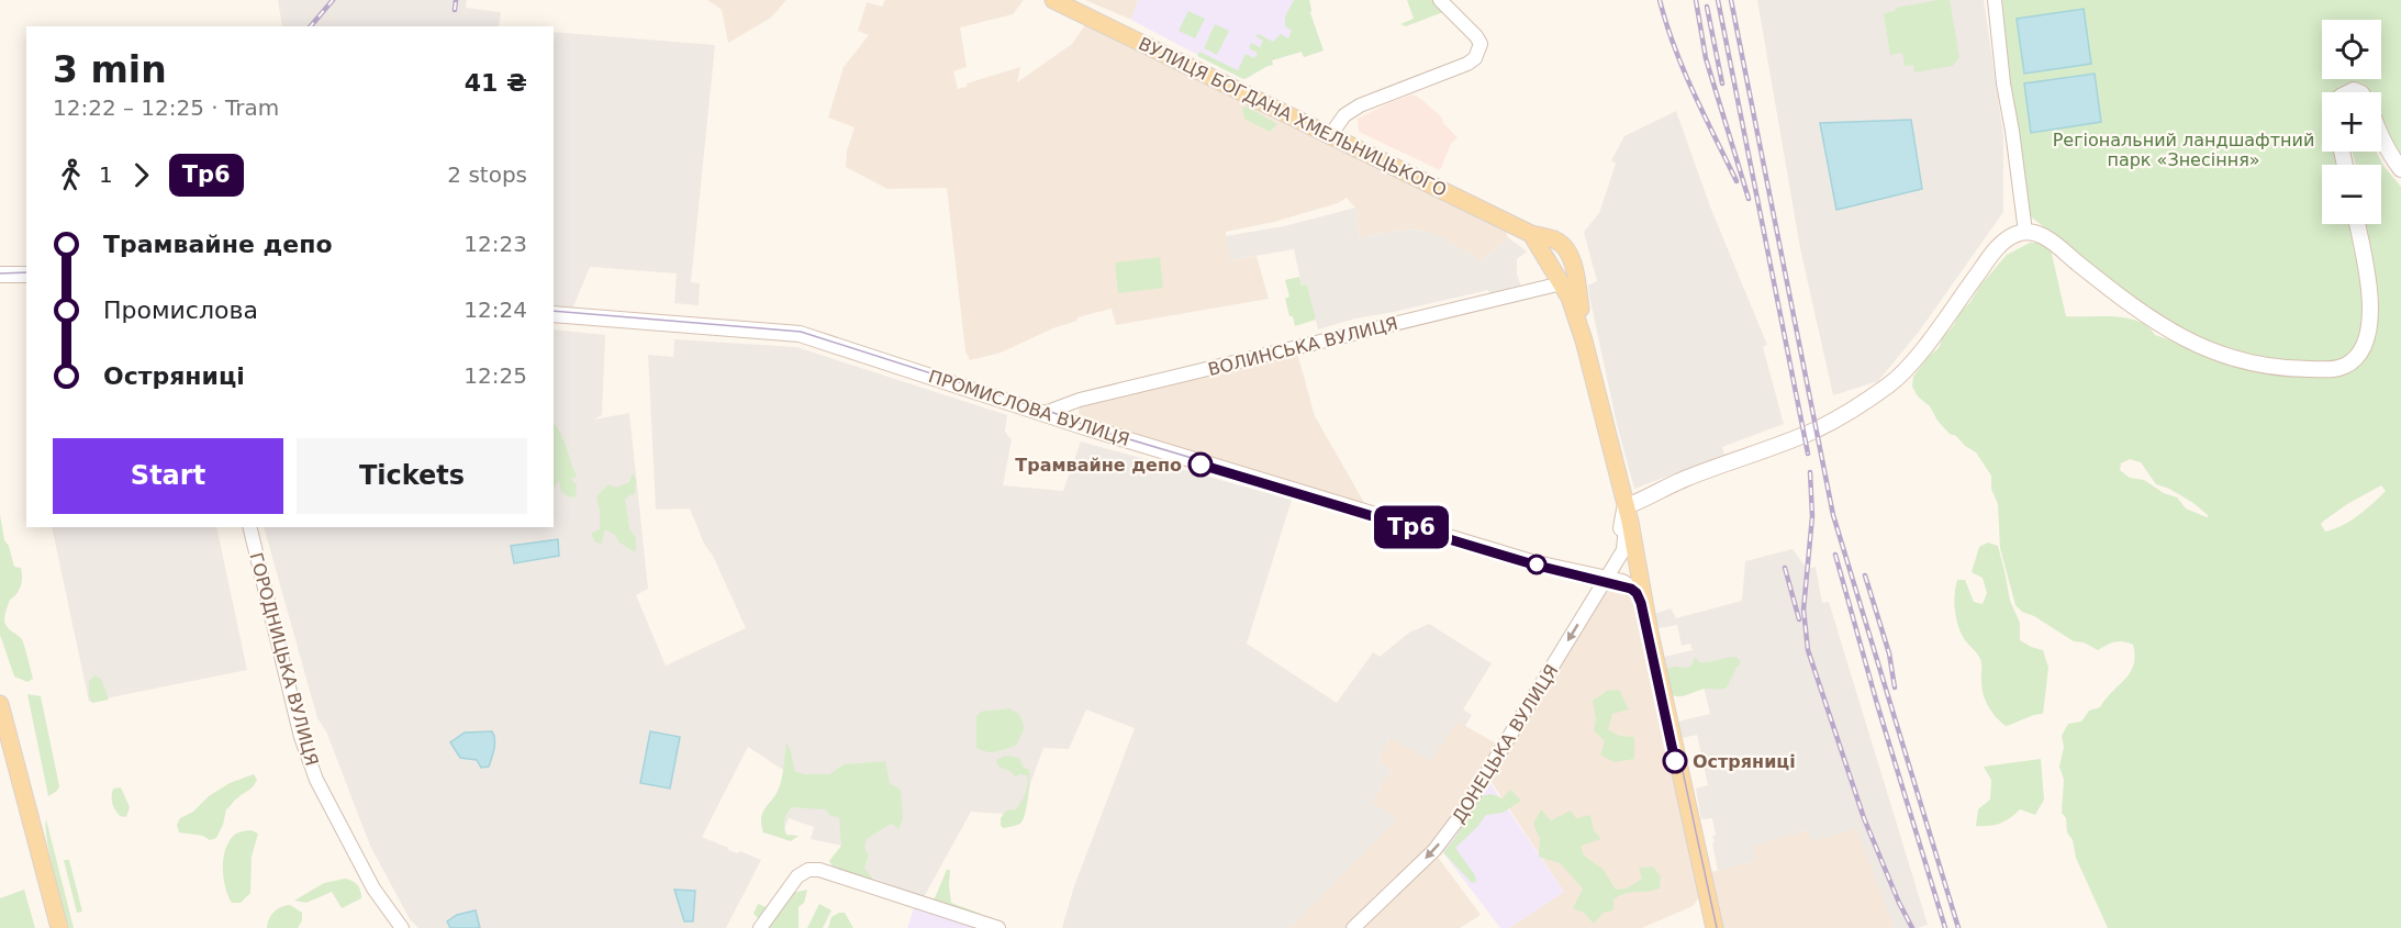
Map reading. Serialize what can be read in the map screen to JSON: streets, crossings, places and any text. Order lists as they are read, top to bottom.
{
  "streets": {
    "main road": ["ВУЛИЦЯ БОГДАНА ХМЕЛЬНИЦЬКОГО", "ПРОМИСЛОВА ВУЛИЦЯ"],
    "street": ["ВОЛИНСЬКА ВУЛИЦЯ", "ГОРОДНИЦЬКА ВУЛИЦЯ", "ДОНЕЦЬКА ВУЛИЦЯ"]
  },
  "crossings": [
    ["ВОЛИНСЬКА ВУЛИЦЯ", "ПРОМИСЛОВА ВУЛИЦЯ"],
    ["ПРОМИСЛОВА ВУЛИЦЯ", "ДОНЕЦЬКА ВУЛИЦЯ"]
  ],
  "one_way": ["ДОНЕЦЬКА ВУЛИЦЯ"],
  "parks": ["Регіональний ландшафтний парк «Знесіння»"],
  "places": ["Трамвайне депо", "Остряниці"],
  "lines": ["tram line Тр6"],
  "page": {
    "on_map": "Тр6",
    "map_buttons": ["+", "−"],
    "heading": ["3 min", "12:22 – 12:25 · Tram", "41 ₴"],
    "legs": ["1", "Тр6", "2 stops"],
    "list": [
      {
        "name": "Трамвайне депо",
        "value": "12:23"
      },
      {
        "name": "Промислова",
        "value": "12:24"
      },
      {
        "name": "Остряниці",
        "value": "12:25"
      }
    ],
    "buttons": ["Start", "Tickets"]
  }
}
